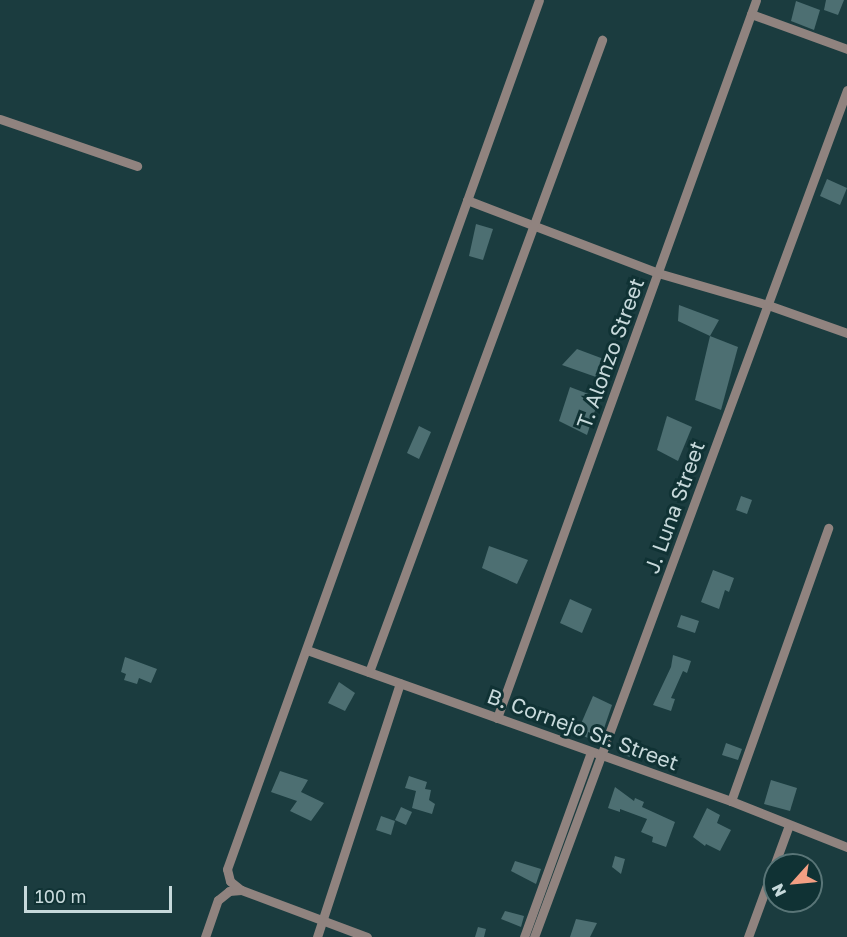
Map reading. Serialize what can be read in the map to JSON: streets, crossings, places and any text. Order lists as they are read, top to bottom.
{
  "streets": {
    "street": ["T. Alonzo Street", "J. Luna Street", "B. Cornejo Sr. Street"]
  },
  "crossings": [
    ["T. Alonzo Street", "B. Cornejo Sr. Street"],
    ["J. Luna Street", "B. Cornejo Sr. Street"]
  ],
  "scale_bar": "100 m",
  "north": "bottom left"
}
